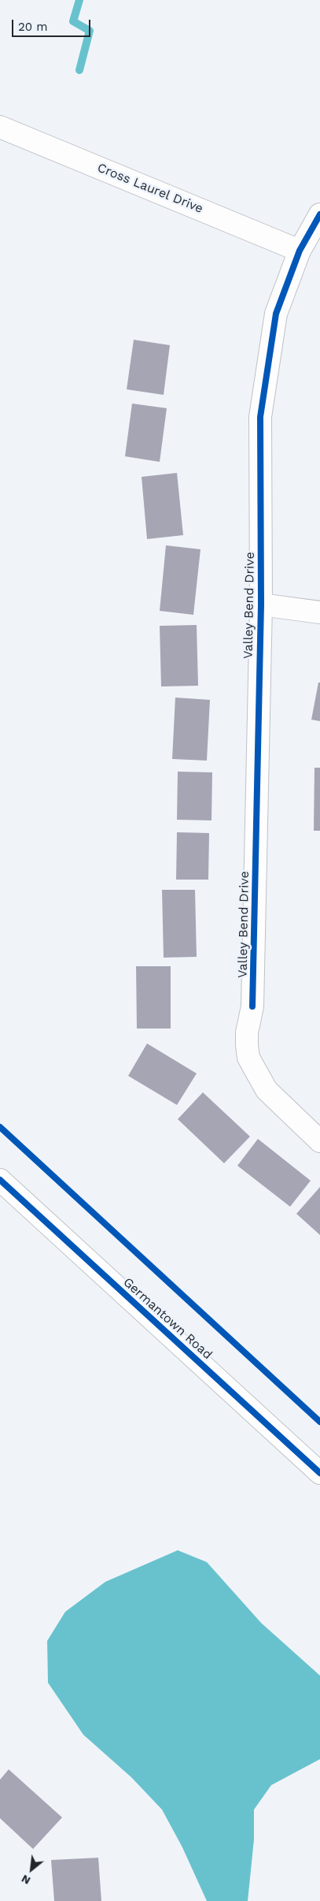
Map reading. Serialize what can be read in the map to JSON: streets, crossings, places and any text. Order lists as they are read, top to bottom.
{
  "streets": {
    "street": ["Cross Laurel Drive", "Valley Bend Drive", "Germantown Road"]
  },
  "crossings": [
    ["Cross Laurel Drive", "Valley Bend Drive"]
  ],
  "scale_bar": "20 m",
  "north": "bottom left"
}
